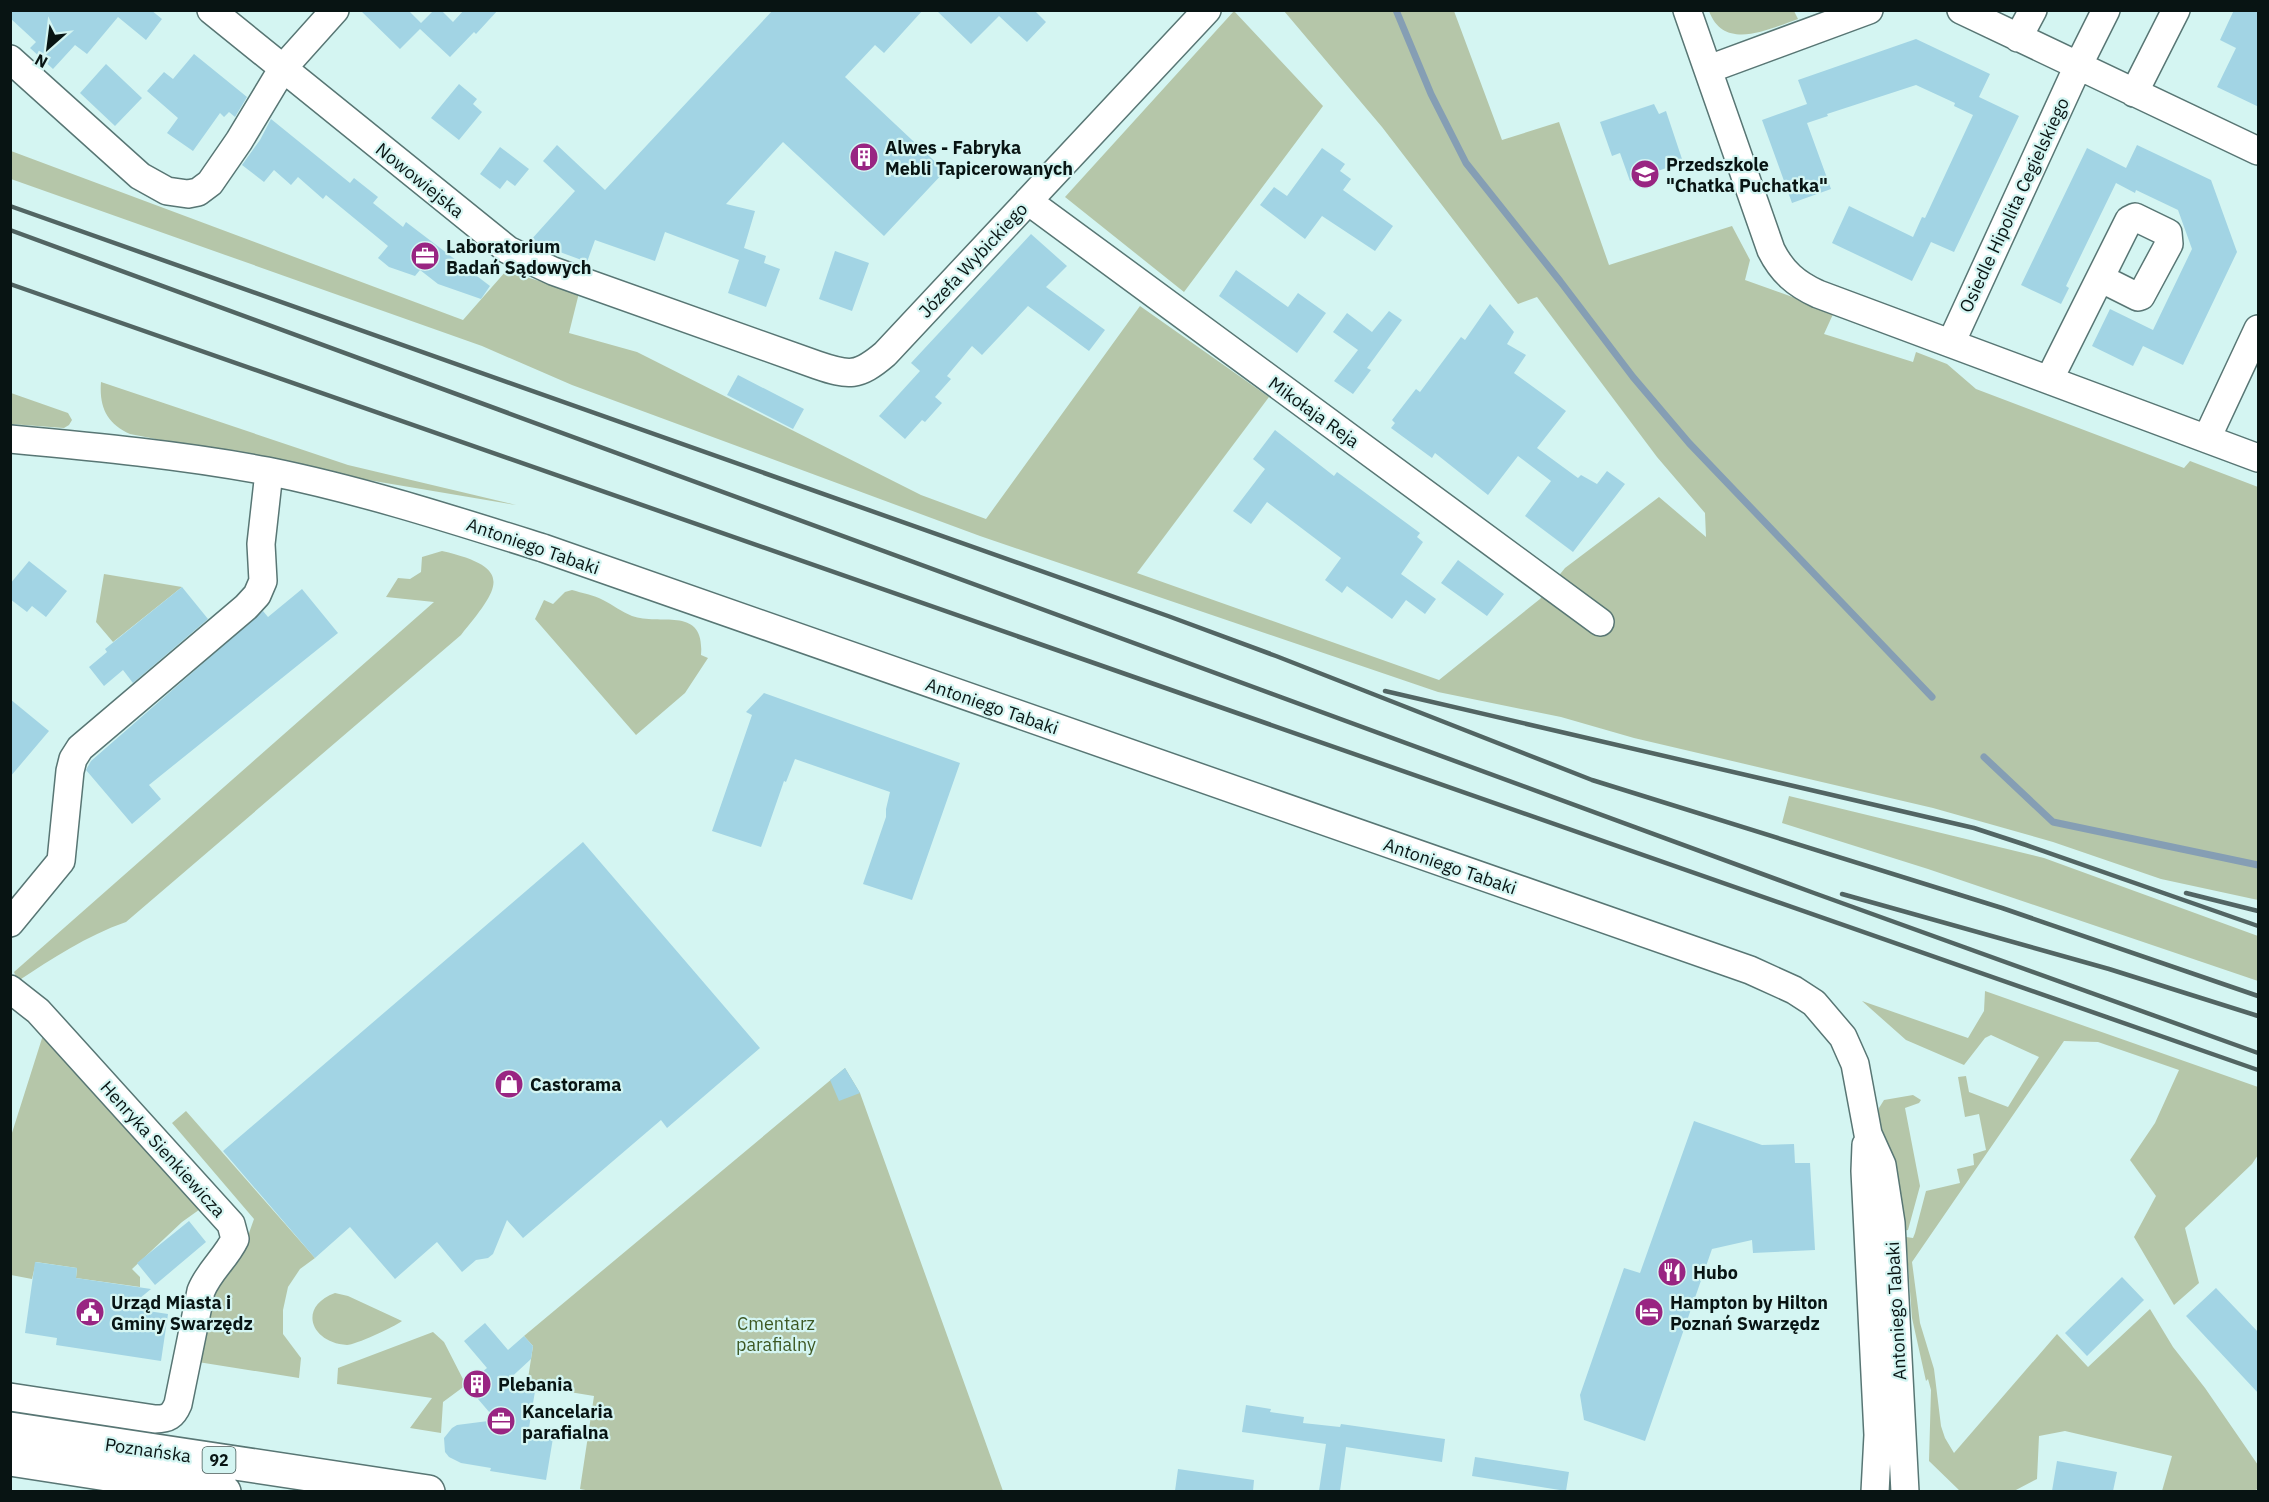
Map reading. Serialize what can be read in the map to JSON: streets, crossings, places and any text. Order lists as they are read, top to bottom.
{
  "streets": {
    "main road": ["Poznańska", "92"],
    "street": [
      "Nowowiejska",
      "Osiedle Hipolita Cegielskiego",
      "Józefa Wybickiego",
      "Mikołaja Reja",
      "Antoniego Tabaki",
      "Henryka Sienkiewicza"
    ]
  },
  "crossings": [
    ["Nowowiejska", "Józefa Wybickiego"],
    ["Józefa Wybickiego", "Mikołaja Reja"]
  ],
  "parks": ["Cmentarz parafialny"],
  "places": {
    "building": ["Alwes - Fabryka Mebli Tapicerowanych", "Plebania"],
    "school or university": ["Przedszkole \"Chatka Puchatka\""],
    "office": ["Laboratorium Badań Sądowych", "Kancelaria parafialna"],
    "shop": ["Castorama"],
    "restaurant": ["Hubo"],
    "public building": ["Urząd Miasta i Gminy Swarzędz"],
    "hotel": ["Hampton by Hilton Poznań Swarzędz"]
  },
  "north": "bottom left"
}
